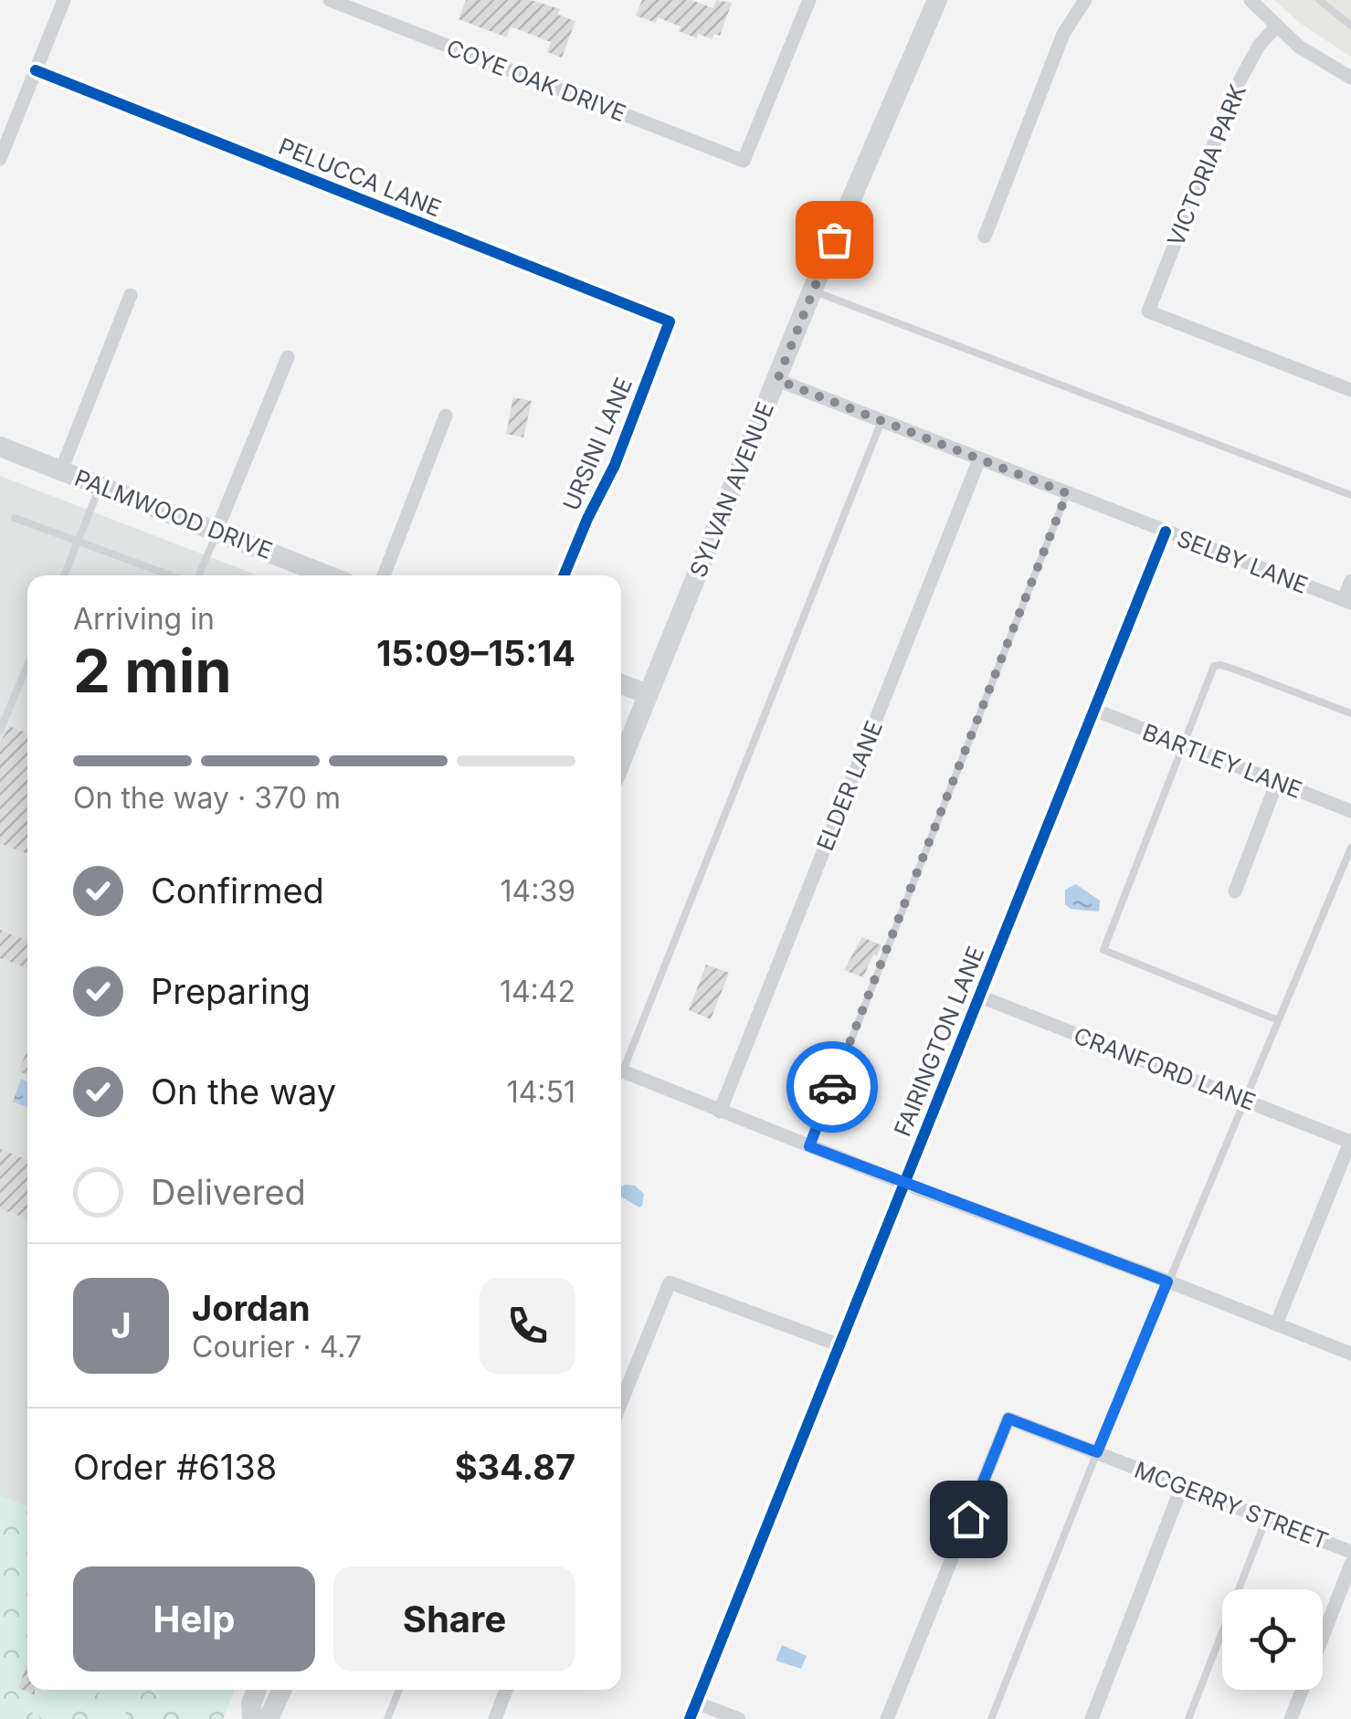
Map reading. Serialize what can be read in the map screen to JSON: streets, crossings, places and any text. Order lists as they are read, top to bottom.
{
  "streets": {
    "main road": ["SYLVAN AVENUE", "PALMWOOD DRIVE"],
    "street": [
      "COYE OAK DRIVE",
      "VICTORIA PARK",
      "PELUCCA LANE",
      "URSINI LANE",
      "SELBY LANE",
      "BARTLEY LANE",
      "ELDER LANE",
      "FAIRINGTON LANE",
      "CRANFORD LANE",
      "MCGERRY STREET"
    ]
  },
  "crossings": [
    ["PELUCCA LANE", "URSINI LANE"],
    ["SYLVAN AVENUE", "SELBY LANE"],
    ["SELBY LANE", "ELDER LANE"],
    ["SELBY LANE", "FAIRINGTON LANE"],
    ["BARTLEY LANE", "FAIRINGTON LANE"],
    ["FAIRINGTON LANE", "CRANFORD LANE"]
  ],
  "page": {
    "heading": ["2 min", "Arriving in", "15:09–15:14"],
    "panel": [
      "Jordan",
      "Courier · 4.7",
      "Order #6138",
      "$34.87"
    ],
    "bar": "On the way · 370 m",
    "list": [
      ["Confirmed", "14:39"],
      ["Preparing", "14:42"],
      ["On the way", "14:51"],
      "Delivered"
    ],
    "round": "J",
    "buttons": ["Help", "Share"]
  }
}
